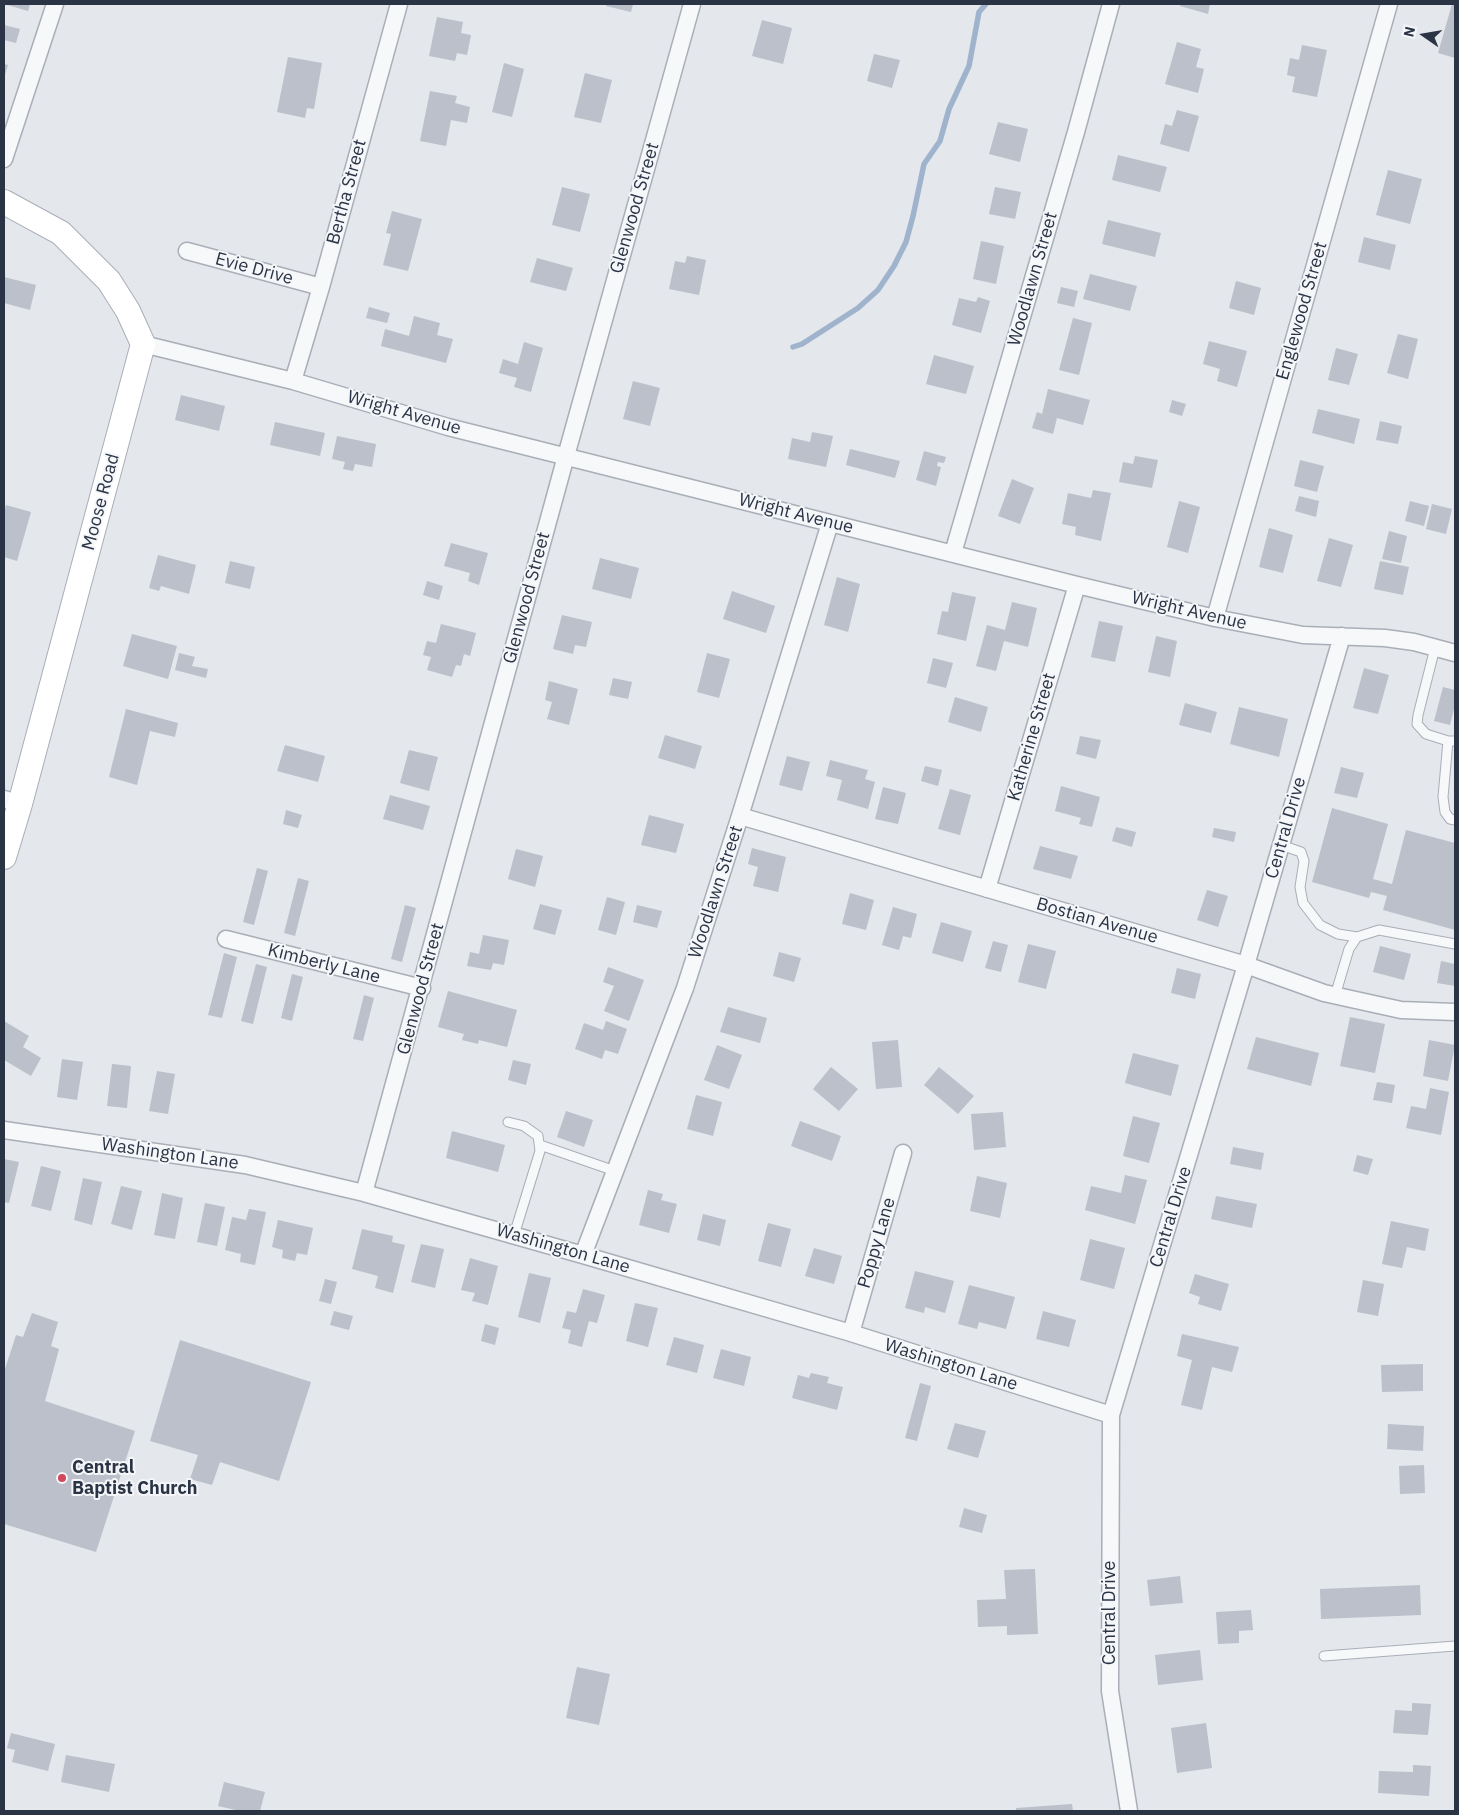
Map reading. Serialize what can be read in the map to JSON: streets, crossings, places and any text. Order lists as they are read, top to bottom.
{
  "streets": {
    "street": [
      "Bertha Street",
      "Glenwood Street",
      "Evie Drive",
      "Woodlawn Street",
      "Englewood Street",
      "Wright Avenue",
      "Moose Road",
      "Katherine Street",
      "Central Drive",
      "Bostian Avenue",
      "Kimberly Lane",
      "Washington Lane",
      "Poppy Lane"
    ]
  },
  "crossings": [
    ["Bertha Street", "Evie Drive"],
    ["Bertha Street", "Wright Avenue"],
    ["Glenwood Street", "Wright Avenue"],
    ["Glenwood Street", "Kimberly Lane"],
    ["Glenwood Street", "Washington Lane"],
    ["Woodlawn Street", "Wright Avenue"],
    ["Woodlawn Street", "Bostian Avenue"],
    ["Woodlawn Street", "Washington Lane"],
    ["Englewood Street", "Wright Avenue"],
    ["Wright Avenue", "Moose Road"],
    ["Wright Avenue", "Katherine Street"],
    ["Wright Avenue", "Central Drive"],
    ["Katherine Street", "Bostian Avenue"],
    ["Central Drive", "Bostian Avenue"],
    ["Central Drive", "Washington Lane"],
    ["Washington Lane", "Poppy Lane"]
  ],
  "places": ["Central Baptist Church"],
  "north": "left"
}
